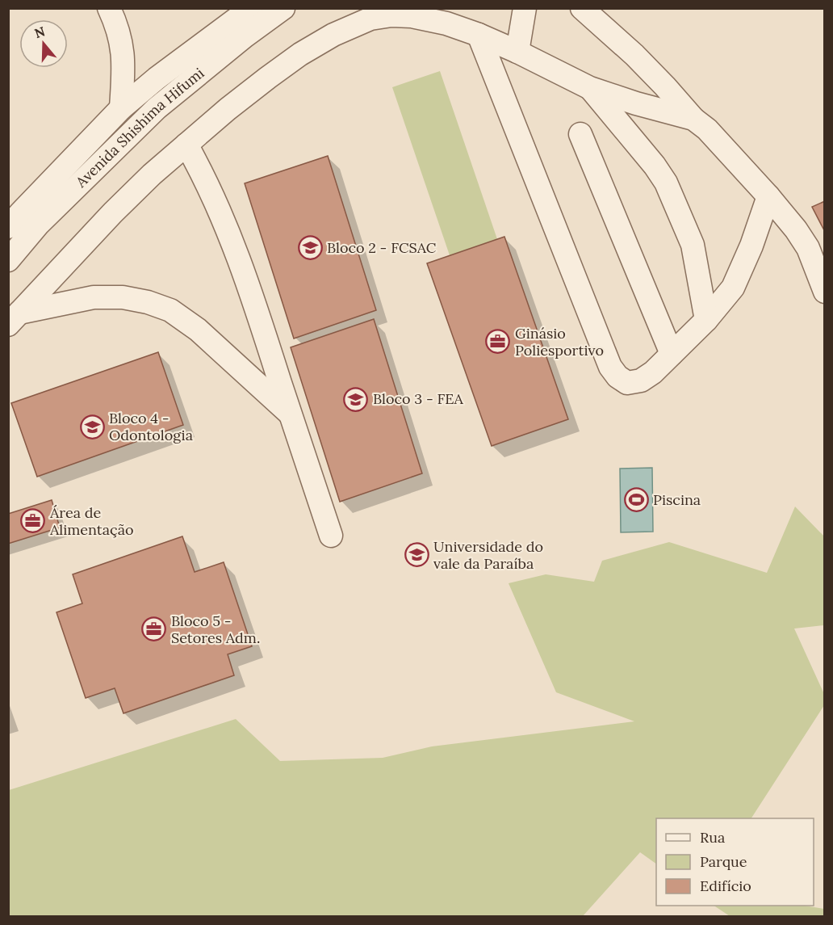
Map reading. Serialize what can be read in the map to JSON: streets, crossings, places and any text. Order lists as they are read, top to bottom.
{
  "streets": {
    "street": ["Avenida Shishima Hifumi"]
  },
  "places": {
    "school or university": [
      "Bloco 2 - FCSAC",
      "Bloco 3 - FEA",
      "Bloco 4 - Odontologia",
      "Universidade do vale da Paraíba"
    ],
    "office": ["Ginásio Poliesportivo", "Área de Alimentação", "Bloco 5 - Setores Adm."],
    "sports": ["Piscina"]
  },
  "legend": ["Rua", "Parque", "Edifício"],
  "north": "top"
}
